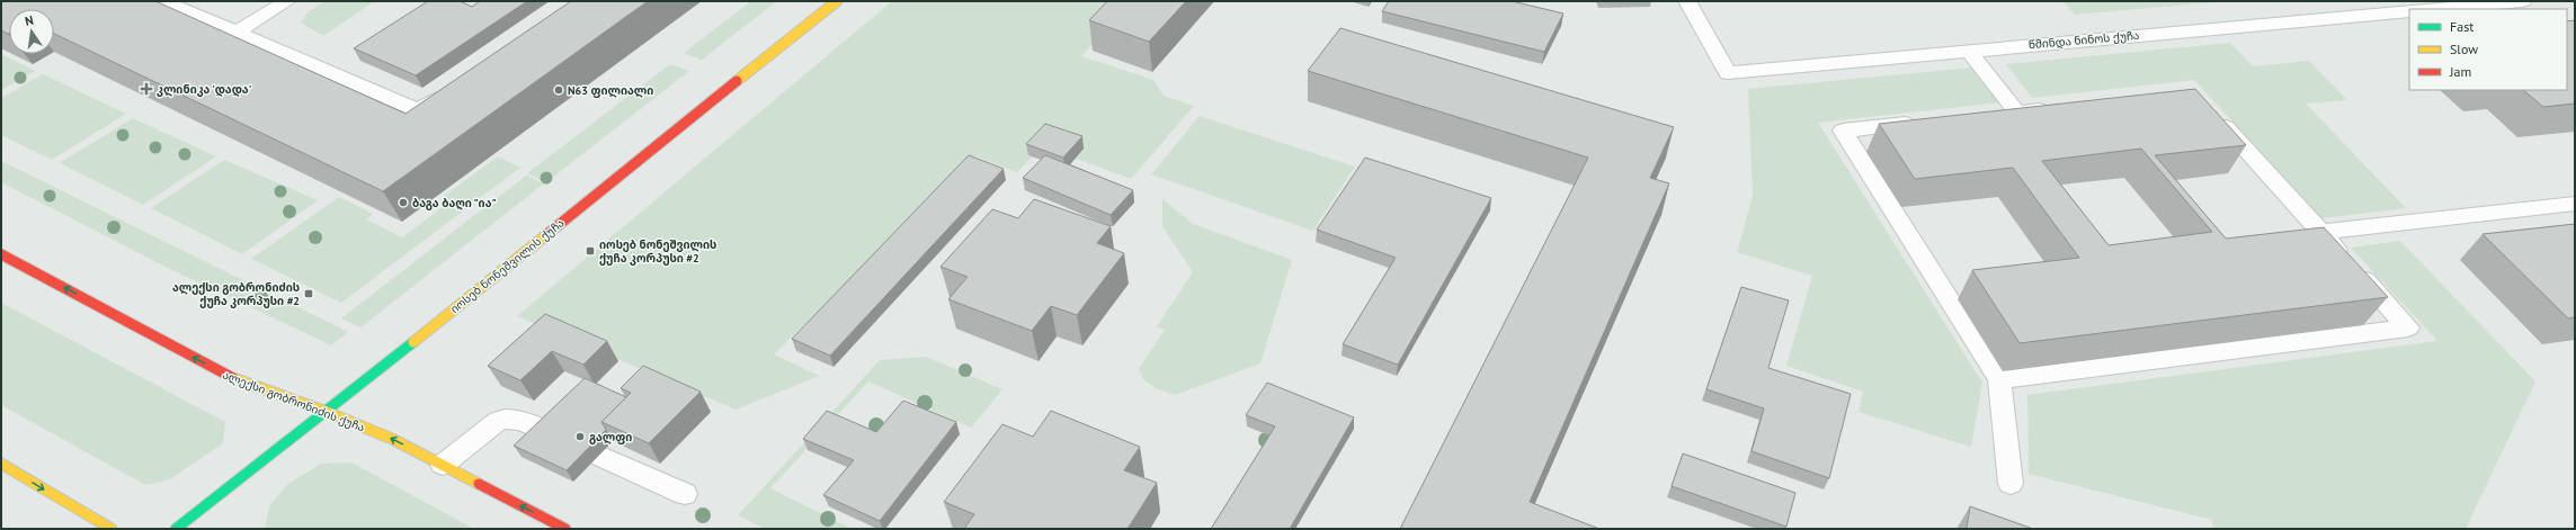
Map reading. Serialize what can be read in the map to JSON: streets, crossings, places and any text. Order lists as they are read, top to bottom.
{
  "streets": {
    "main road": ["იოსებ ნონეშვილის ქუჩა", "ალექსი გობრონიძის ქუჩა"],
    "lane": ["წმინდა ნინოს ქუჩა"]
  },
  "crossings": [
    ["იოსებ ნონეშვილის ქუჩა", "ალექსი გობრონიძის ქუჩა"]
  ],
  "one_way": ["ალექსი გობრონიძის ქუჩა"],
  "places": {
    "health": ["კლინიკა 'დადა'"],
    "other": ["N63 ფილიალი", "ბაგა ბაღი \"ია\"", "გალფი"],
    "transit": ["იოსებ ნონეშვილის ქუჩა კორპუსი #2", "ალექსი გობრონიძის ქუჩა კორპუსი #2"]
  },
  "legend": ["Fast", "Slow", "Jam"],
  "north": "top"
}
